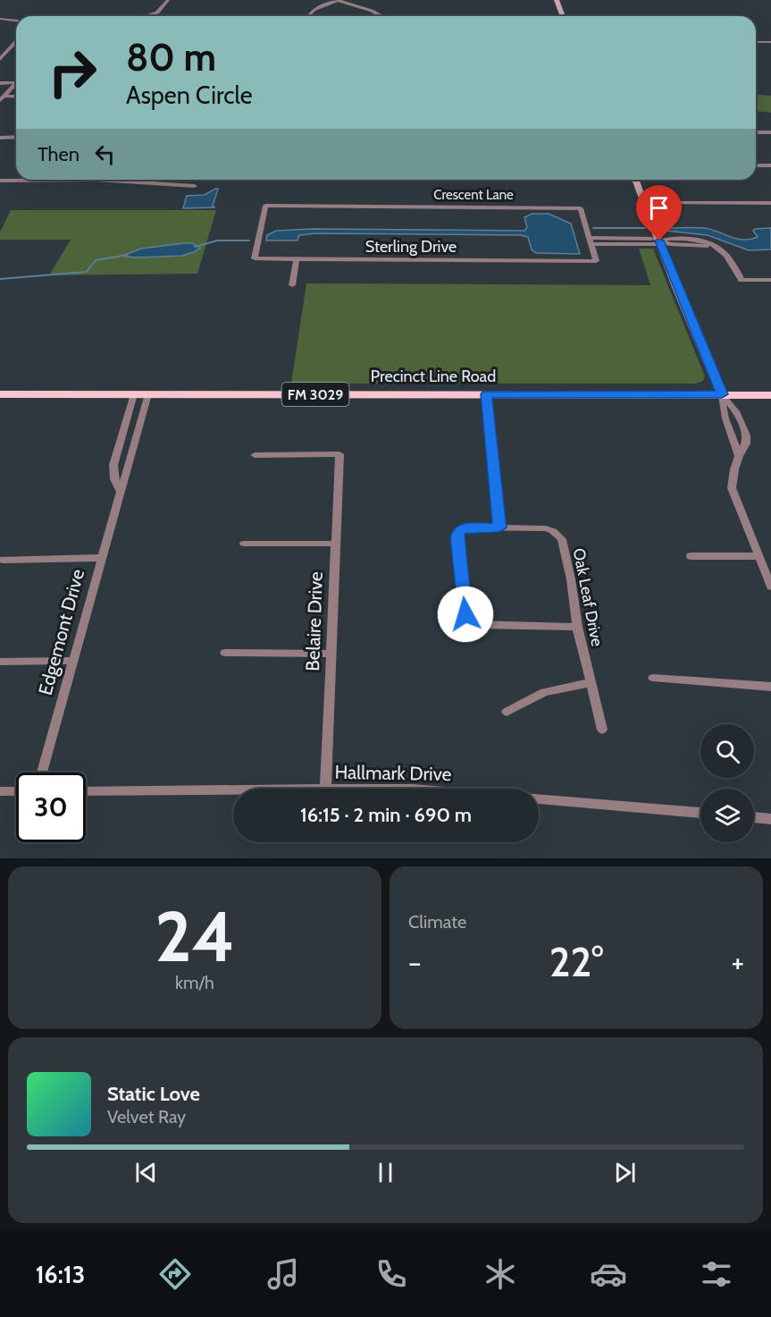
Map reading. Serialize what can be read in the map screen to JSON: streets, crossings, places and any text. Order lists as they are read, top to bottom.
{
  "streets": {
    "main road": ["Precinct Line Road", "FM 3029"],
    "street": [
      "Crescent Lane",
      "Sterling Drive",
      "Oak Leaf Drive",
      "Belaire Drive",
      "Edgemont Drive",
      "Hallmark Drive"
    ]
  },
  "crossings": [
    ["Crescent Lane", "Sterling Drive"],
    ["Precinct Line Road", "Edgemont Drive"]
  ],
  "page": {
    "turn": ["80 m", "Aspen Circle"],
    "then": "Then",
    "limit": "30",
    "trip": "16:15 · 2 min · 690 m",
    "tile": [
      ["24", "km/h"],
      "Climate"
    ],
    "heat": ["−", "22°", "+"],
    "song": ["Static Love", "Velvet Ray"],
    "tabs": "16:13"
  }
}
